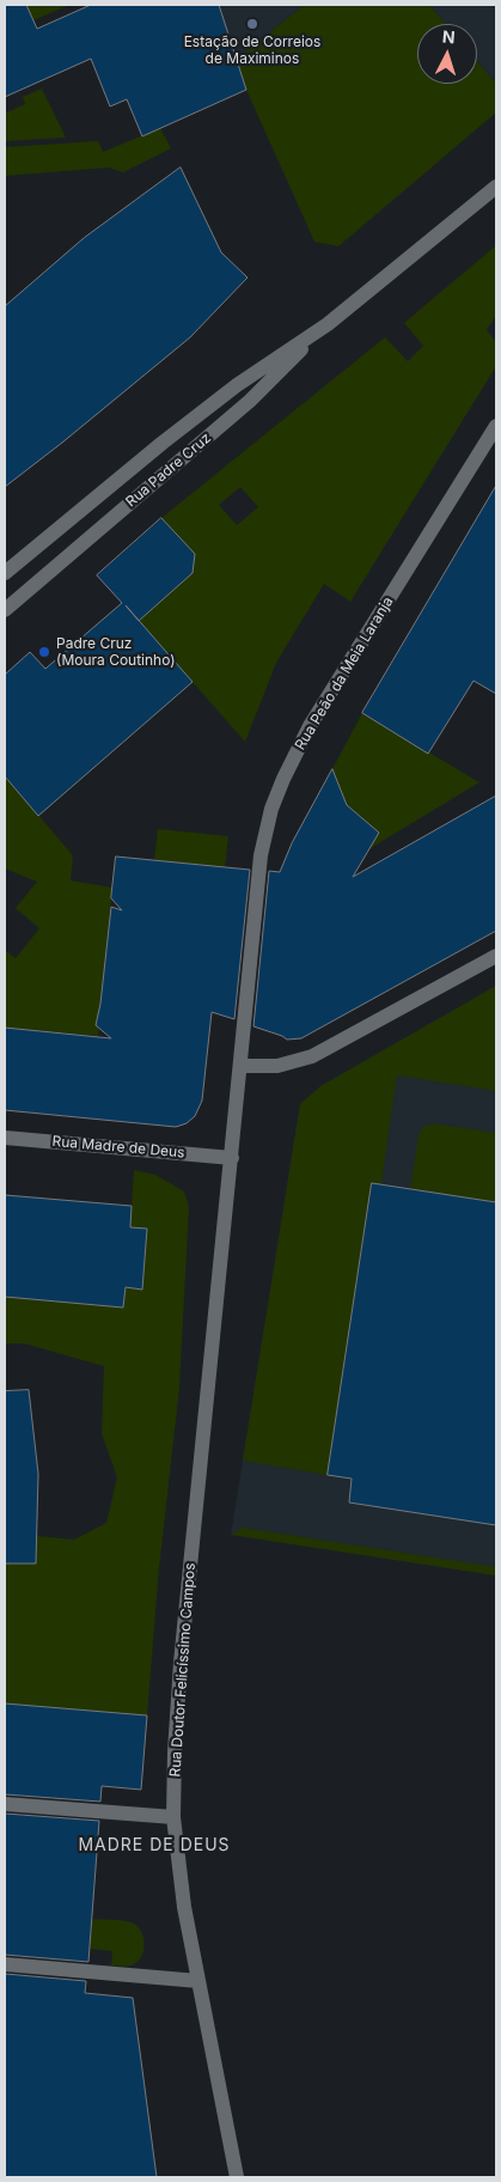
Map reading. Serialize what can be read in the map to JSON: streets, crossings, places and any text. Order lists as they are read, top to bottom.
{
  "streets": {
    "street": [
      "Rua Padre Cruz",
      "Rua Peão da Meia Laranja",
      "Rua Madre de Deus",
      "Rua Doutor Felicíssimo Campos"
    ]
  },
  "crossings": [
    ["Rua Peão da Meia Laranja", "Rua Madre de Deus"],
    ["Rua Peão da Meia Laranja", "Rua Doutor Felicíssimo Campos"],
    ["Rua Madre de Deus", "Rua Doutor Felicíssimo Campos"]
  ],
  "districts": ["MADRE DE DEUS"],
  "places": ["Estação de Correios de Maximinos", "Padre Cruz (Moura Coutinho)"],
  "north": "top"
}
